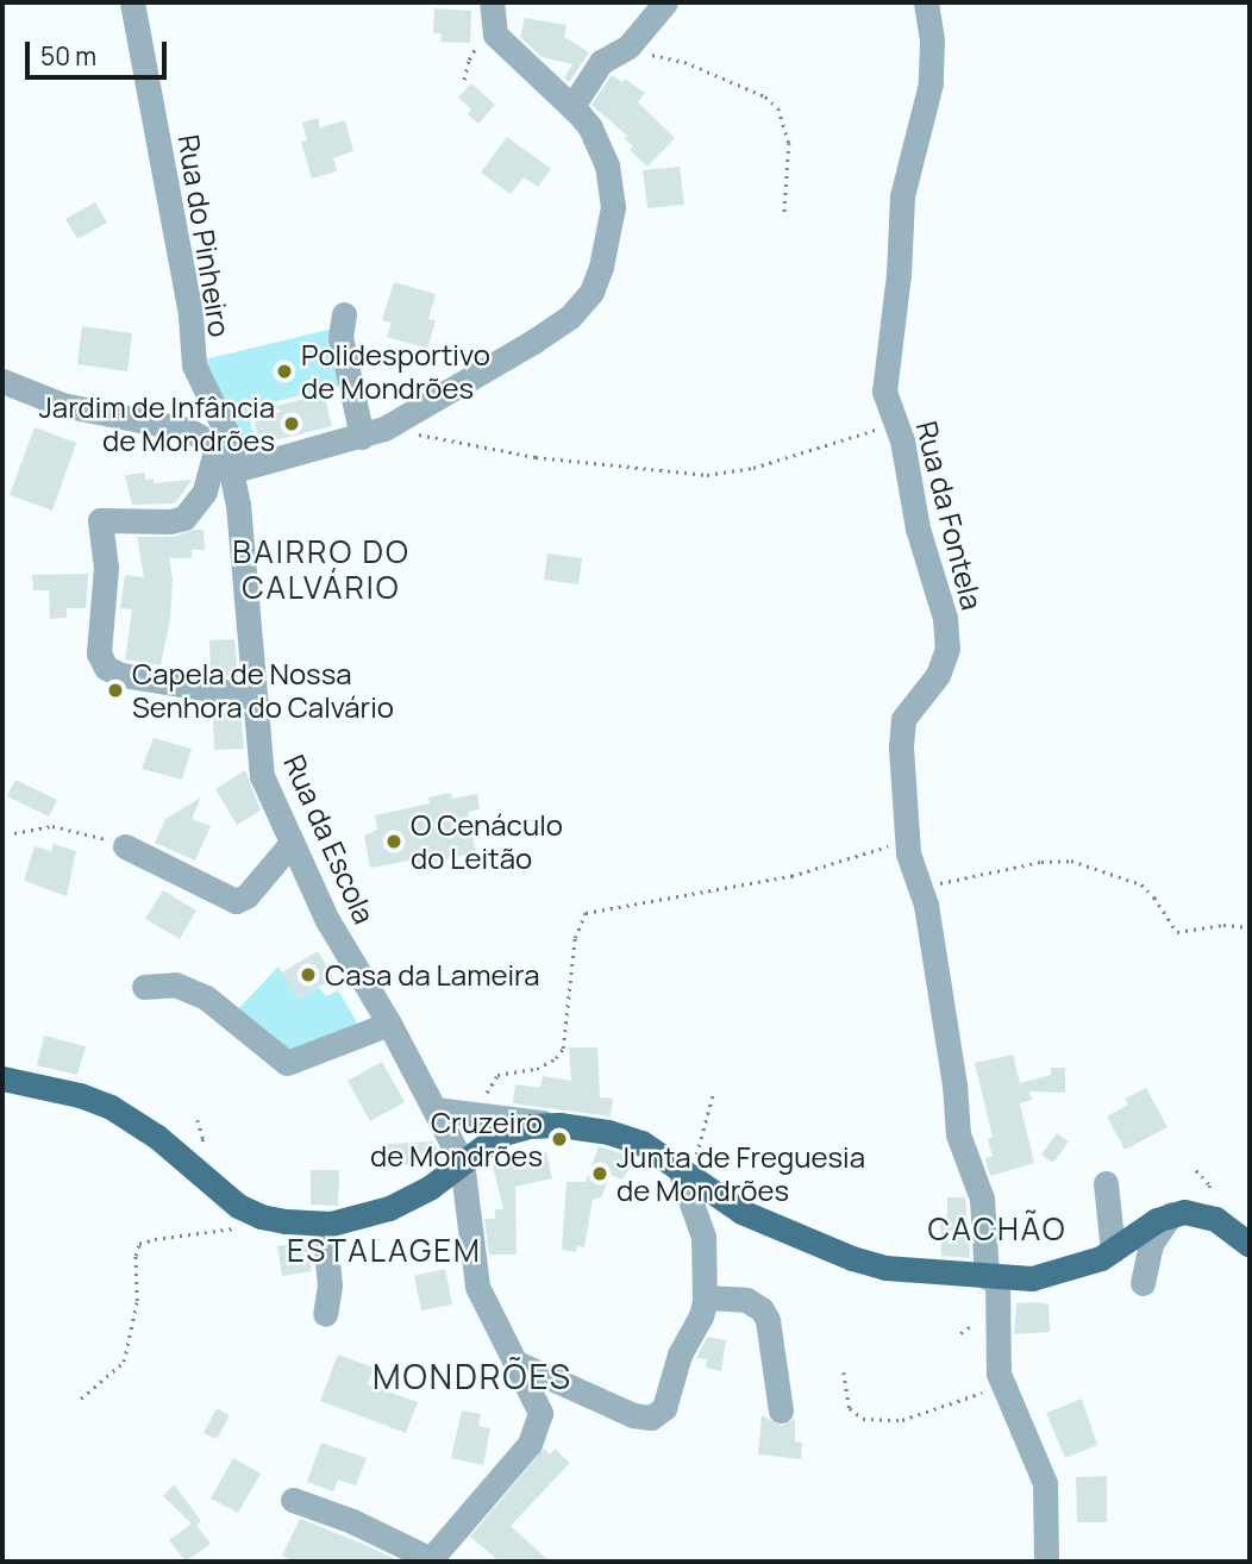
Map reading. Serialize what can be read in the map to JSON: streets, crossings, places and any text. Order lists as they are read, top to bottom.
{
  "streets": {
    "street": ["Rua do Pinheiro", "Rua da Fontela", "Rua da Escola"]
  },
  "crossings": [
    ["Rua do Pinheiro", "Rua da Escola"]
  ],
  "districts": [
    "BAIRRO DO CALVÁRIO",
    "CACHÃO",
    "ESTALAGEM",
    "MONDRÕES"
  ],
  "places": [
    "Polidesportivo de Mondrões",
    "Jardim de Infância de Mondrões",
    "Capela de Nossa Senhora do Calvário",
    "O Cenáculo do Leitão",
    "Casa da Lameira",
    "Cruzeiro de Mondrões",
    "Junta de Freguesia de Mondrões"
  ],
  "scale_bar": "50 m"
}
